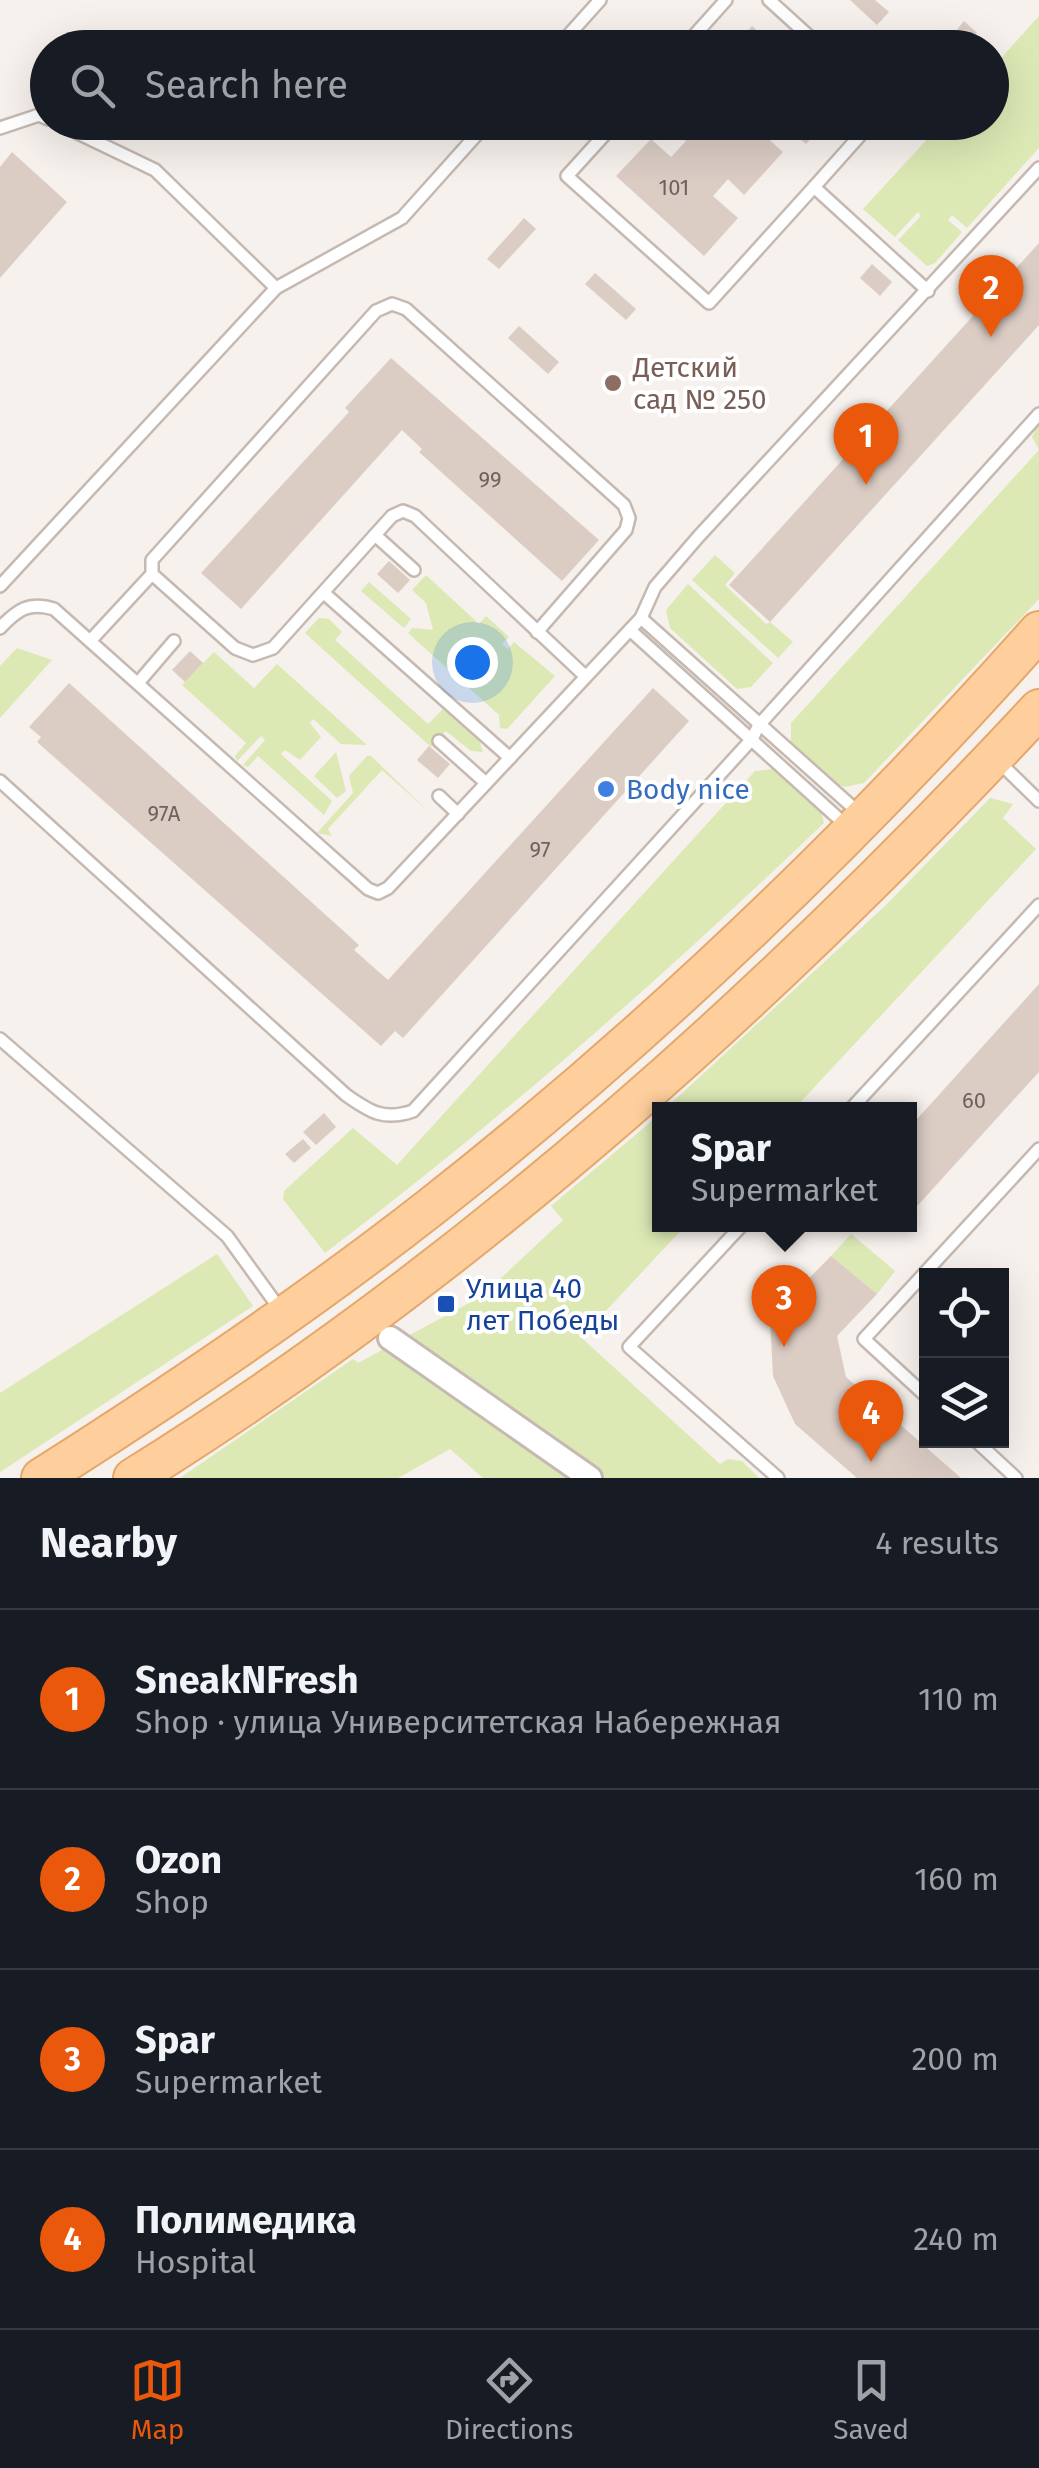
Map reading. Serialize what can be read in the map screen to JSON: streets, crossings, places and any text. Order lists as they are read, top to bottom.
{
  "places": {
    "other": ["Детский сад № 250", "Body nice"],
    "transit": ["Улица 40 лет Победы"]
  },
  "house_numbers": [
    "101",
    "99",
    "97А",
    "97",
    "60"
  ],
  "page": {
    "search": "Search here",
    "pins": [
      "2",
      "1",
      "3",
      "4"
    ],
    "popup": ["Spar", "Supermarket"],
    "heading": ["Nearby", "4 results"],
    "list": [
      {
        "mark": "1",
        "name": "SneakNFresh",
        "note": "Shop · улица Университетская Набережная",
        "value": "110 m"
      },
      {
        "mark": "2",
        "name": "Ozon",
        "note": "Shop",
        "value": "160 m"
      },
      {
        "mark": "3",
        "name": "Spar",
        "note": "Supermarket",
        "value": "200 m"
      },
      {
        "mark": "4",
        "name": "Полимедика",
        "note": "Hospital",
        "value": "240 m"
      }
    ],
    "nav": ["Map", "Directions", "Saved"]
  }
}
